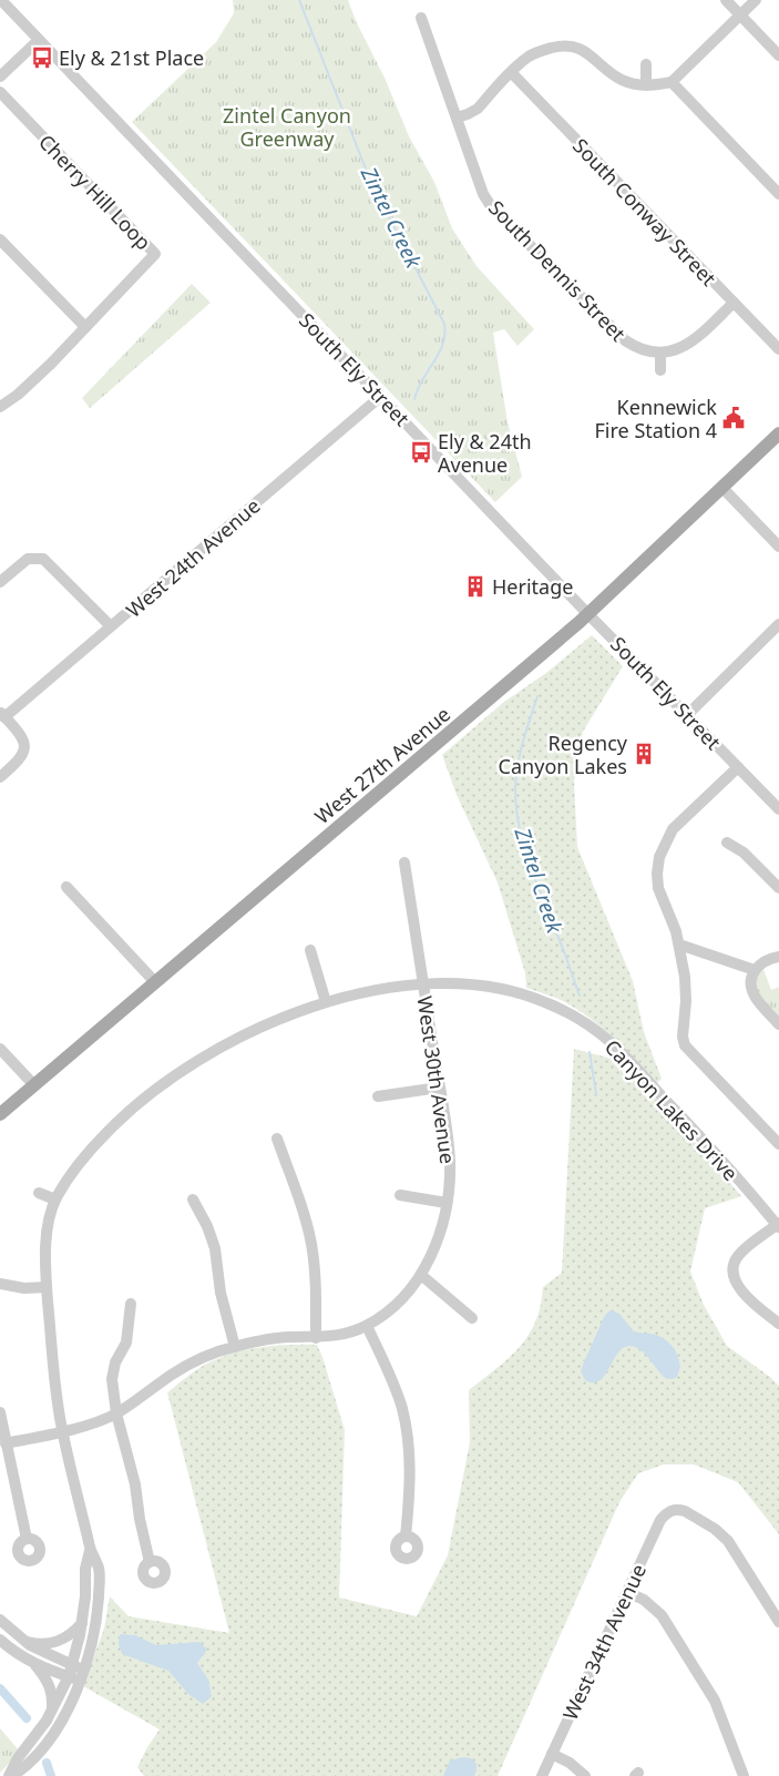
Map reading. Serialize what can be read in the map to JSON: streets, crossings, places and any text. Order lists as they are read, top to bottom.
{
  "streets": {
    "main road": ["West 27th Avenue"],
    "street": [
      "Cherry Hill Loop",
      "South Conway Street",
      "South Dennis Street",
      "South Ely Street",
      "West 24th Avenue",
      "West 30th Avenue",
      "Canyon Lakes Drive",
      "West 34th Avenue"
    ]
  },
  "crossings": [
    ["South Ely Street", "West 24th Avenue"],
    ["South Ely Street", "West 27th Avenue"],
    ["West 30th Avenue", "Canyon Lakes Drive"]
  ],
  "water": ["Zintel Creek"],
  "parks": ["Zintel Canyon Greenway"],
  "places": {
    "bus stop": ["Ely & 21st Place", "Ely & 24th Avenue"],
    "public building": ["Kennewick Fire Station 4"],
    "building": ["Heritage", "Regency Canyon Lakes"]
  }
}
